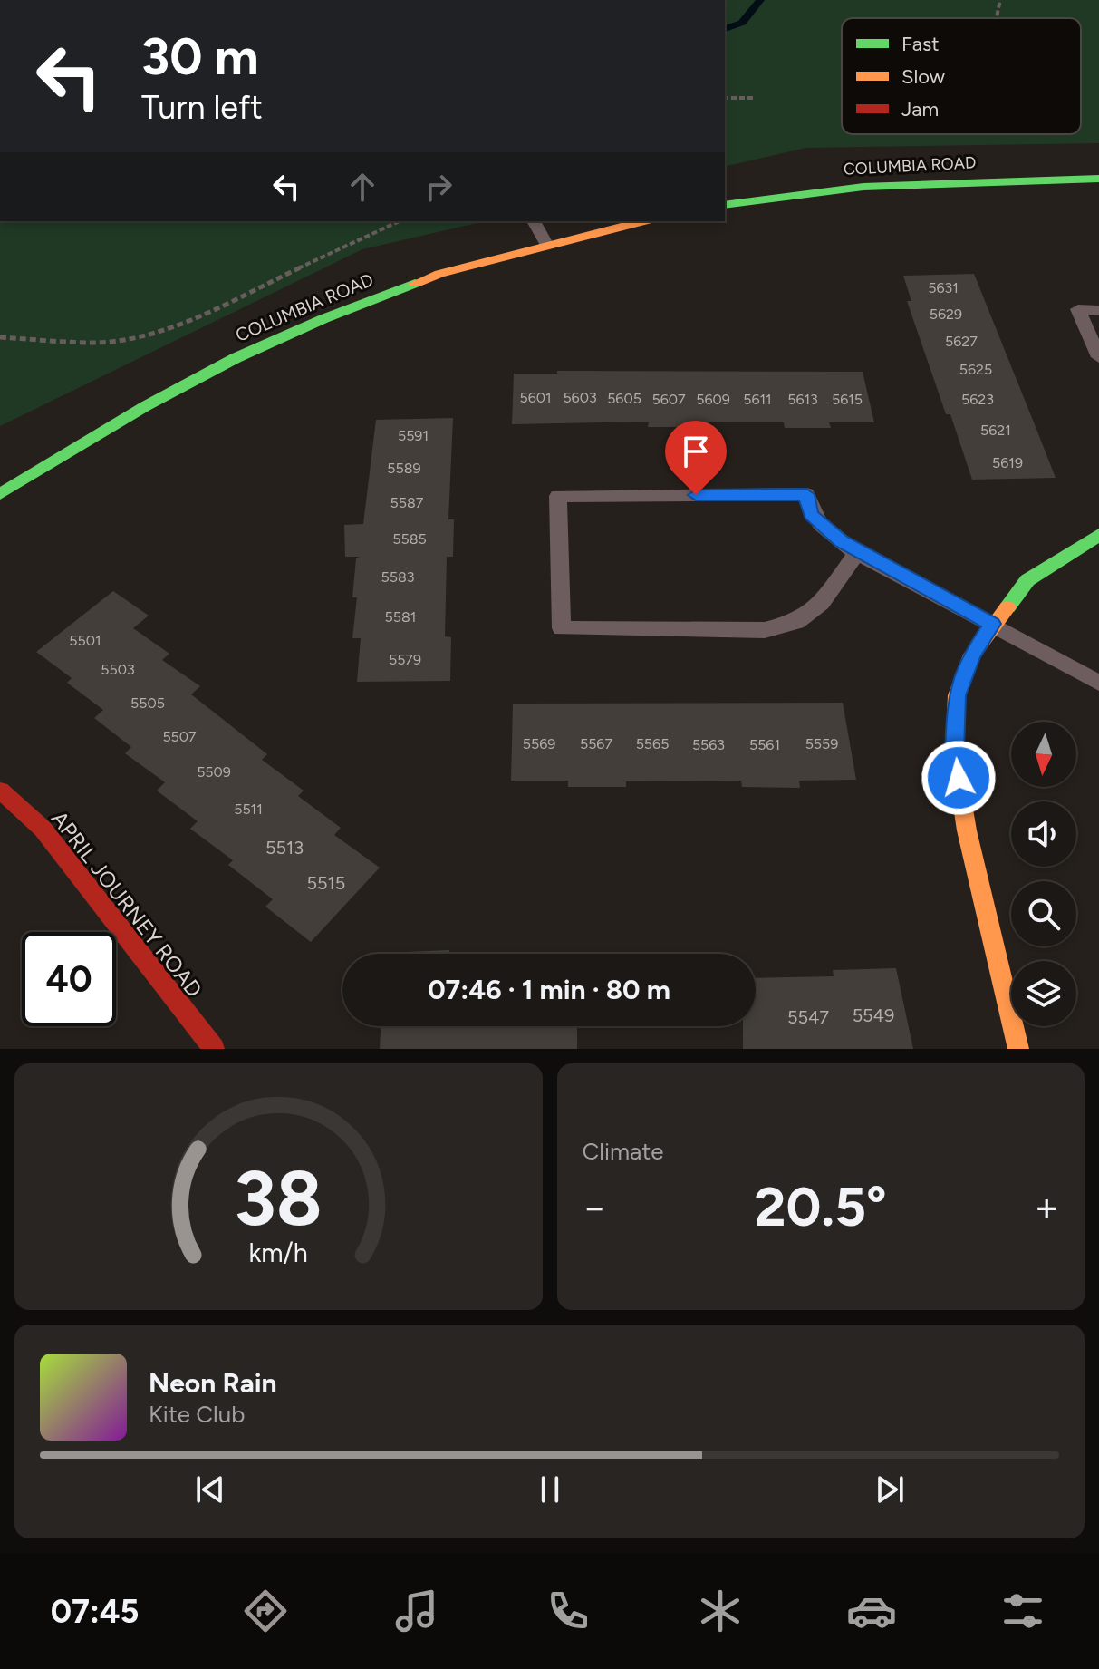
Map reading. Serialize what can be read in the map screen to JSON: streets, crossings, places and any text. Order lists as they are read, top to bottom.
{
  "streets": {
    "main road": ["COLUMBIA ROAD", "APRIL JOURNEY ROAD"]
  },
  "house_numbers": [
    "5631",
    "5629",
    "5627",
    "5625",
    "5601",
    "5603",
    "5605",
    "5607",
    "5609",
    "5611",
    "5613",
    "5615",
    "5623",
    "5621",
    "5591",
    "5619",
    "5589",
    "5587",
    "5585",
    "5583",
    "5581",
    "5501",
    "5579",
    "5503",
    "5505",
    "5507",
    "5569",
    "5567",
    "5565",
    "5559",
    "5563",
    "5561",
    "5509",
    "5511",
    "5513",
    "5515",
    "5549",
    "5547"
  ],
  "legend": ["Fast", "Slow", "Jam"],
  "north": "bottom",
  "page": {
    "turn": ["30 m", "Turn left"],
    "limit": "40",
    "trip": "07:46 · 1 min · 80 m",
    "tile": "Climate",
    "heat": ["−", "20.5°", "+"],
    "song": ["Neon Rain", "Kite Club"],
    "tabs": "07:45",
    "gauge": ["38", "km/h"]
  }
}
